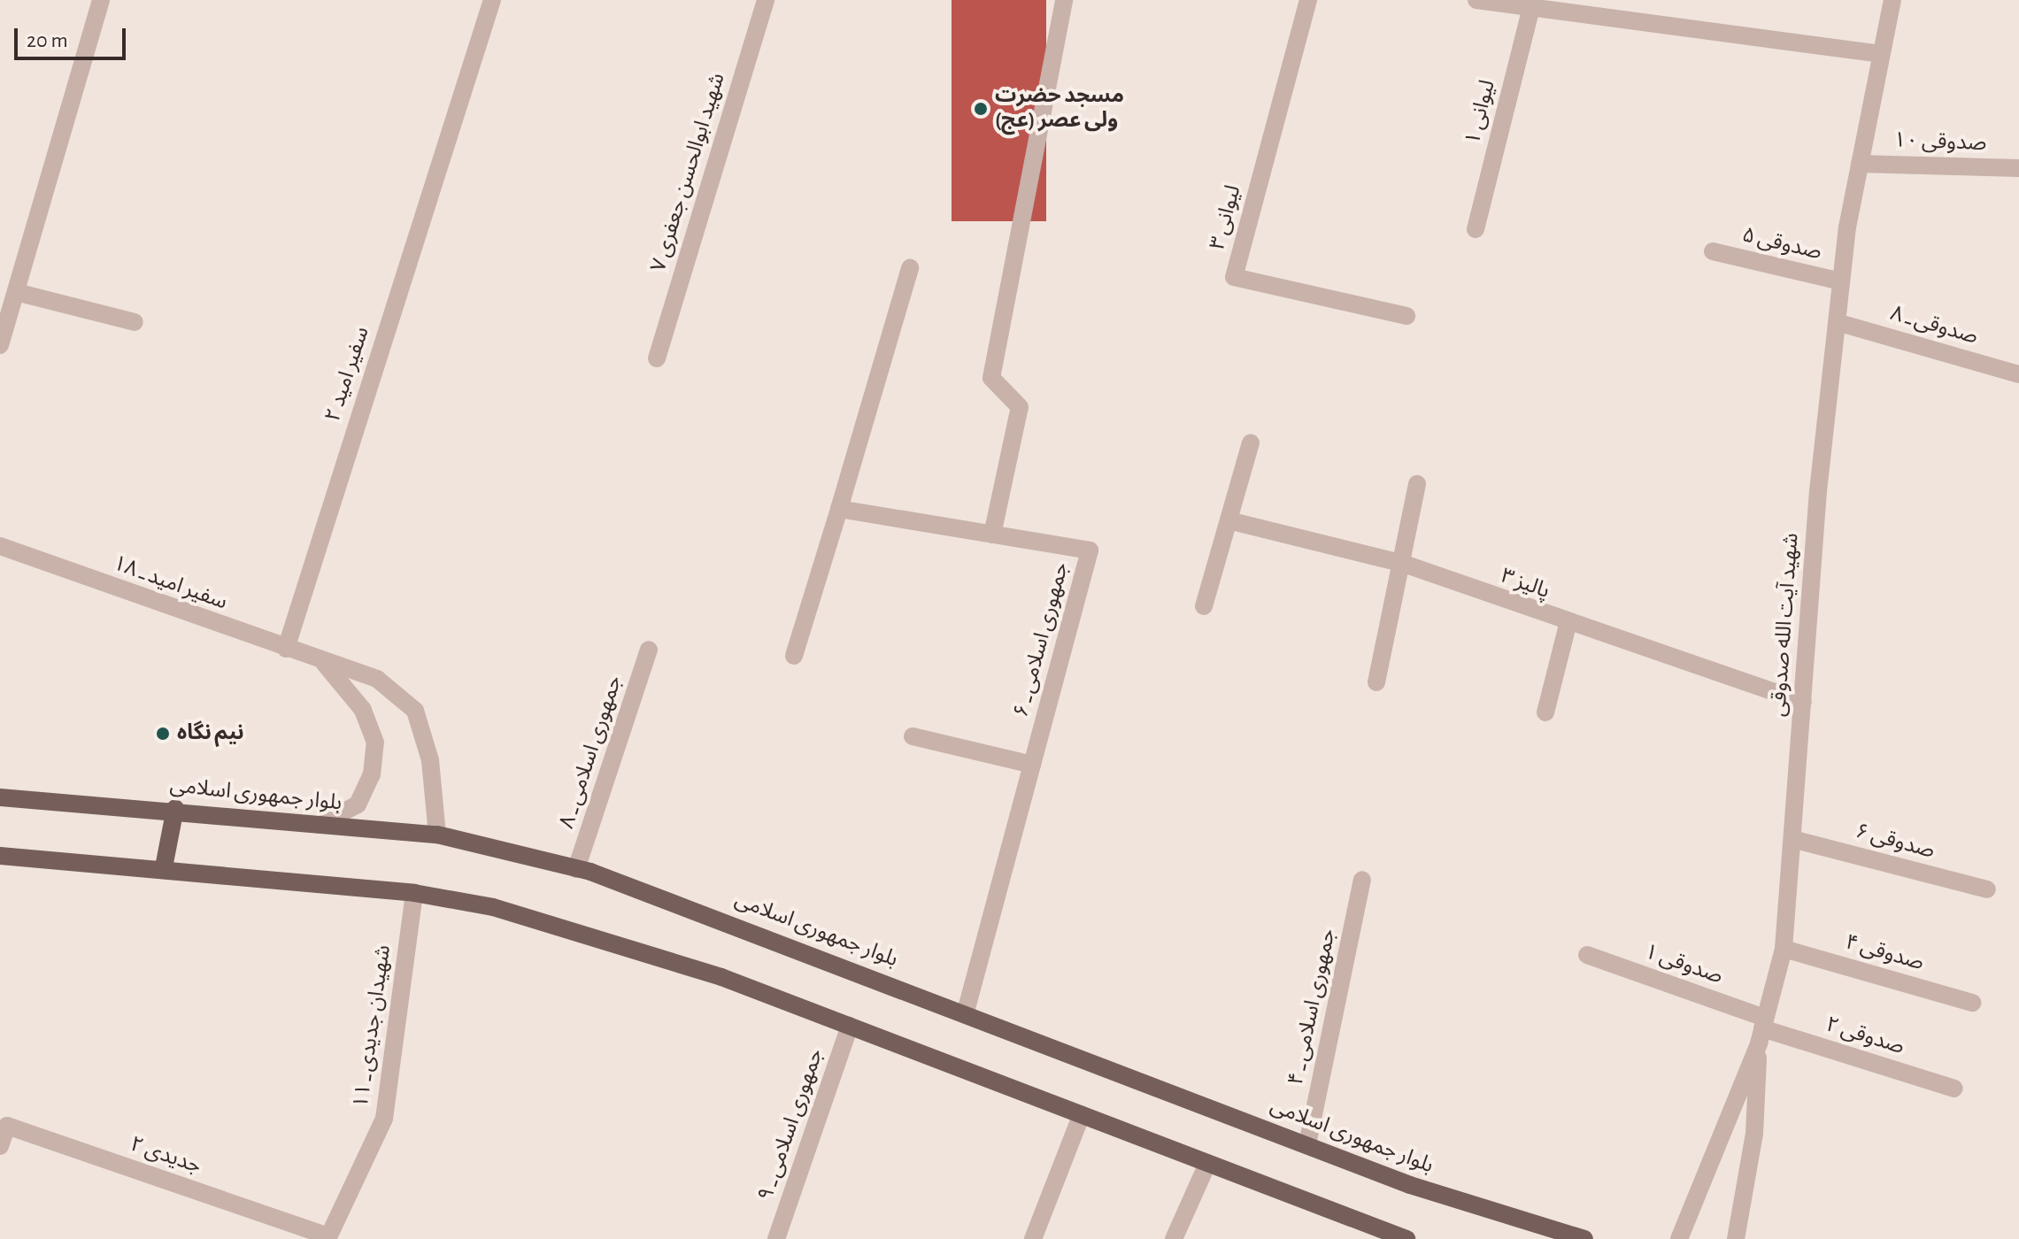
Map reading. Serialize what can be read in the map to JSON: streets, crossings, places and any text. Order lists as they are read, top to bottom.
{
  "streets": {
    "main road": ["بلوار جمهوری اسلامی"],
    "street": [
      "لیوانی ۱",
      "صدوقی ۱۰",
      "شهید ابوالحسن جعفری ۷",
      "لیوانی ۳",
      "صدوقی ۵",
      "صدوقی ـ ۸",
      "سفیر امید ۲",
      "سفیر امید ـ ۱۸",
      "پالیز ۳",
      "شهید آیت الله صدوقی",
      "جمهوری اسلامی ـ ۶",
      "جمهوری اسلامی ـ ۸",
      "صدوقی ۶",
      "صدوقی ۴",
      "صدوقی ۱",
      "جمهوری اسلامی ـ ۴",
      "شهیدان جدیدی ـ ۱۱",
      "صدوقی ۲",
      "جمهوری اسلامی ـ ۹",
      "جدیدی ۲"
    ]
  },
  "crossings": [
    ["صدوقی ۱۰", "شهید آیت الله صدوقی"],
    ["صدوقی ۵", "شهید آیت الله صدوقی"],
    ["صدوقی ـ ۸", "شهید آیت الله صدوقی"],
    ["سفیر امید ۲", "سفیر امید ـ ۱۸"],
    ["سفیر امید ـ ۱۸", "بلوار جمهوری اسلامی"],
    ["پالیز ۳", "شهید آیت الله صدوقی"],
    ["شهید آیت الله صدوقی", "صدوقی ۶"],
    ["شهید آیت الله صدوقی", "صدوقی ۴"],
    ["شهید آیت الله صدوقی", "صدوقی ۱"],
    ["شهید آیت الله صدوقی", "صدوقی ۲"],
    ["جمهوری اسلامی ـ ۶", "بلوار جمهوری اسلامی"],
    ["جمهوری اسلامی ـ ۸", "بلوار جمهوری اسلامی"],
    ["بلوار جمهوری اسلامی", "جمهوری اسلامی ـ ۴"],
    ["صدوقی ۱", "صدوقی ۲"],
    ["شهیدان جدیدی ـ ۱۱", "جدیدی ۲"]
  ],
  "places": ["مسجد حضرت ولی عصر (عج)", "نیم نگاه"],
  "scale_bar": "20 m"
}
